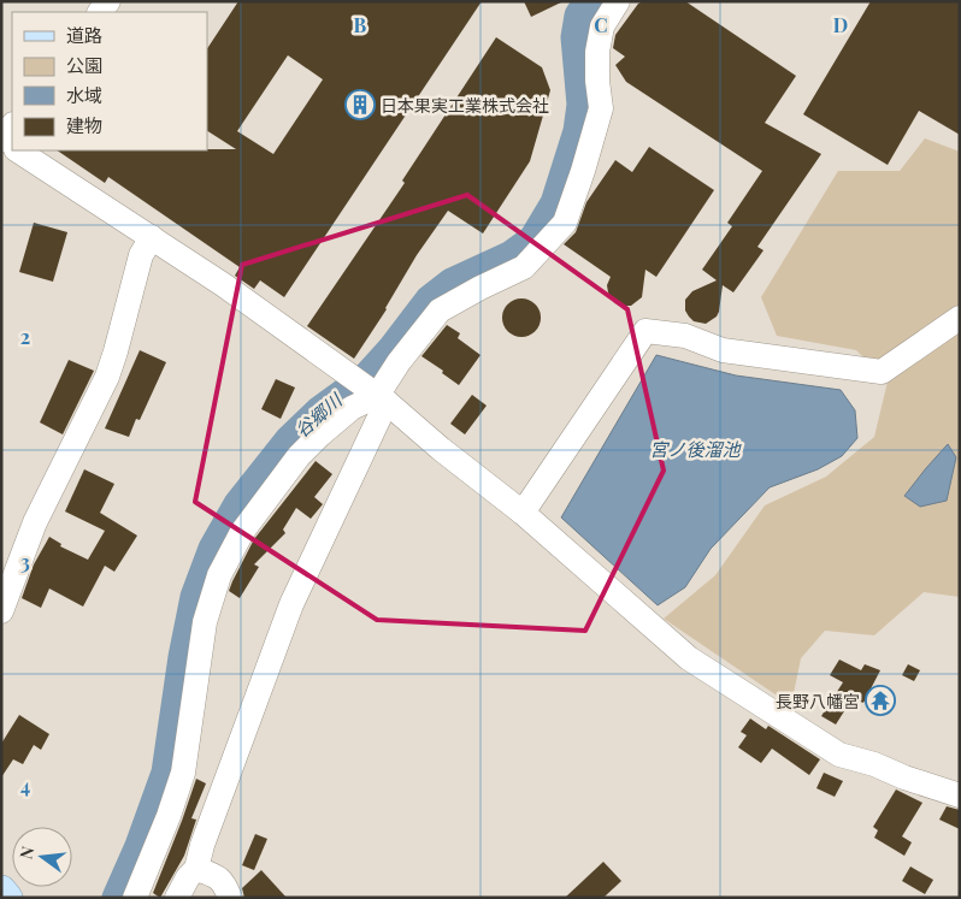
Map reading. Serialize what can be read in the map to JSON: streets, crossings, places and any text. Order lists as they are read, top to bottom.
{
  "water": ["谷郷川", "宮ノ後溜池"],
  "places": {
    "building": ["日本果実工業株式会社"],
    "temple": ["長野八幡宮"]
  },
  "legend": [
    "道路",
    "公園",
    "水域",
    "建物"
  ],
  "north": "left",
  "grid": {
    "columns": ["B", "C", "D"],
    "rows": ["2", "3", "4"]
  }
}
